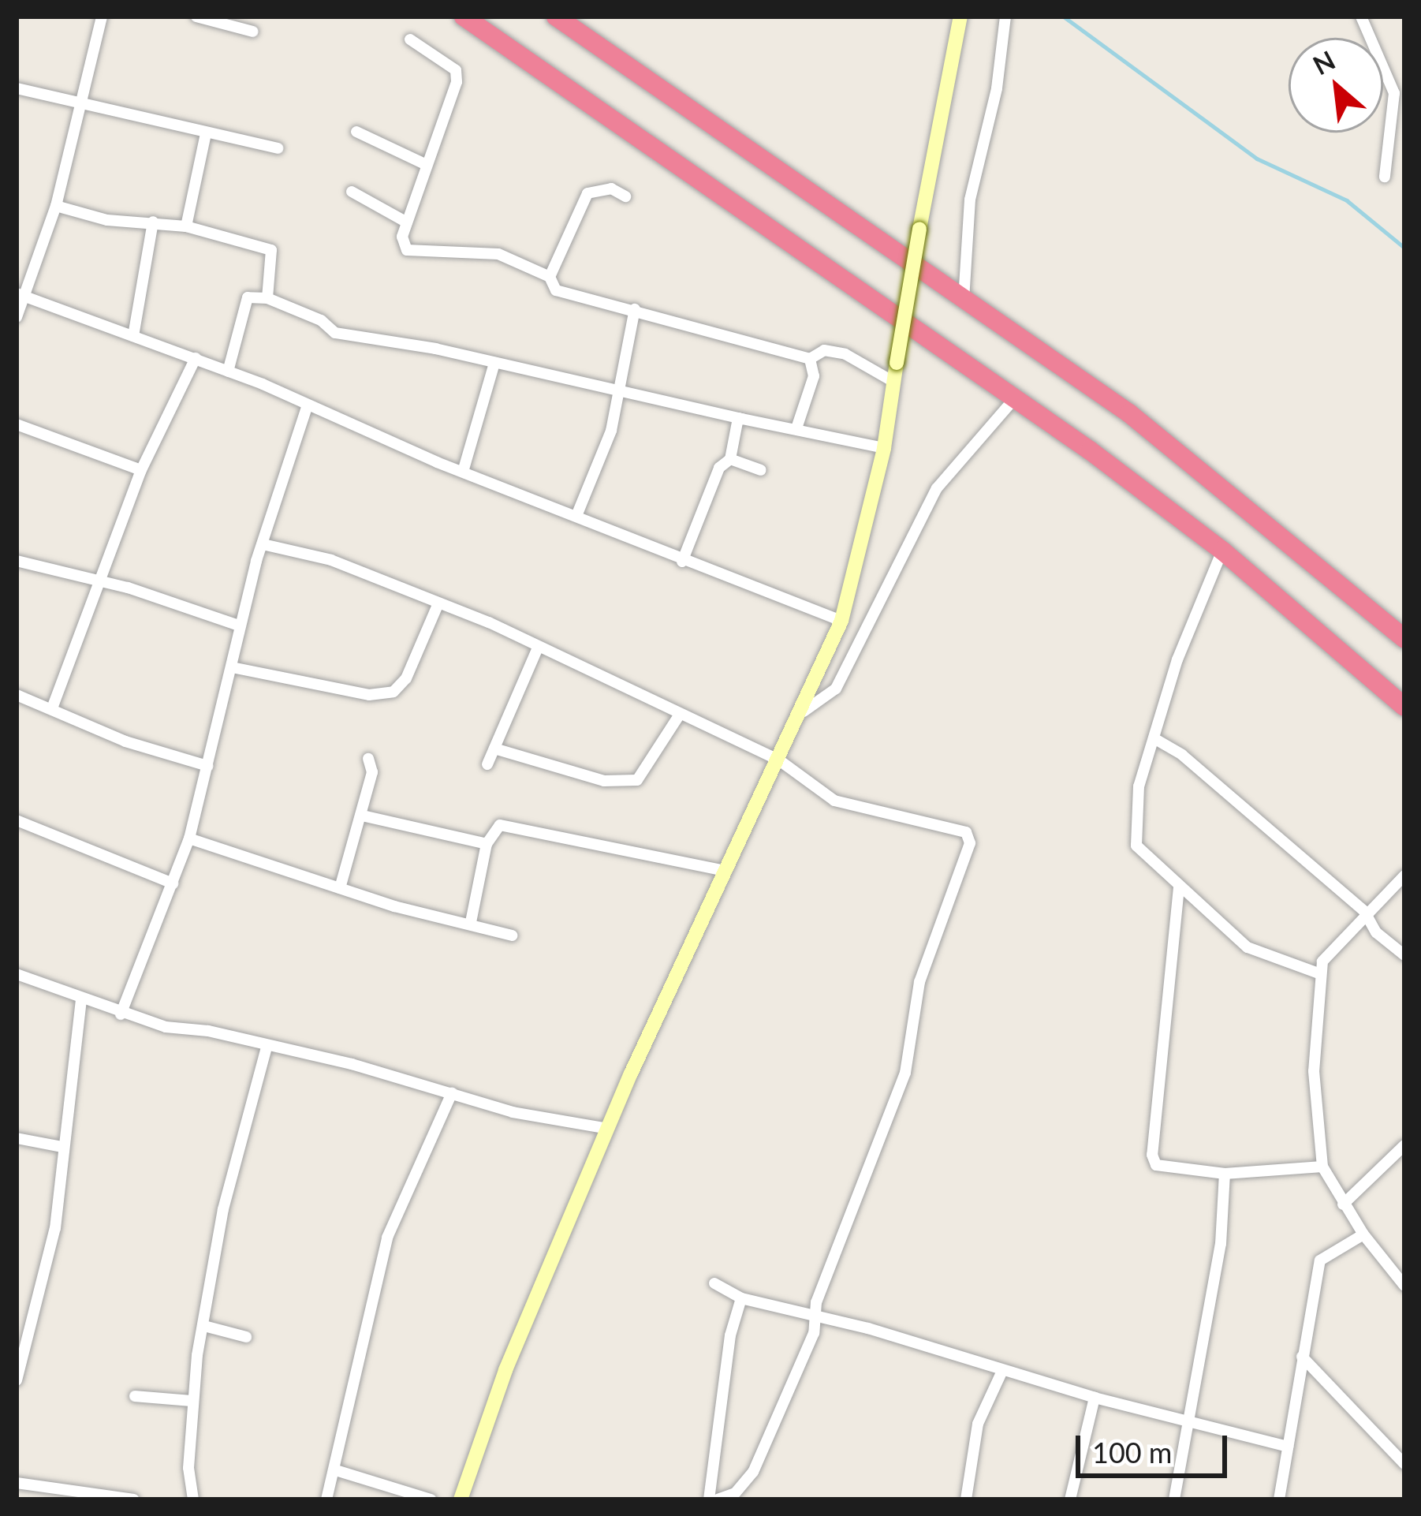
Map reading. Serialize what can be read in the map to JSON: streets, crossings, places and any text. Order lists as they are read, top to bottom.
{
  "scale_bar": "100 m",
  "north": "top left"
}
